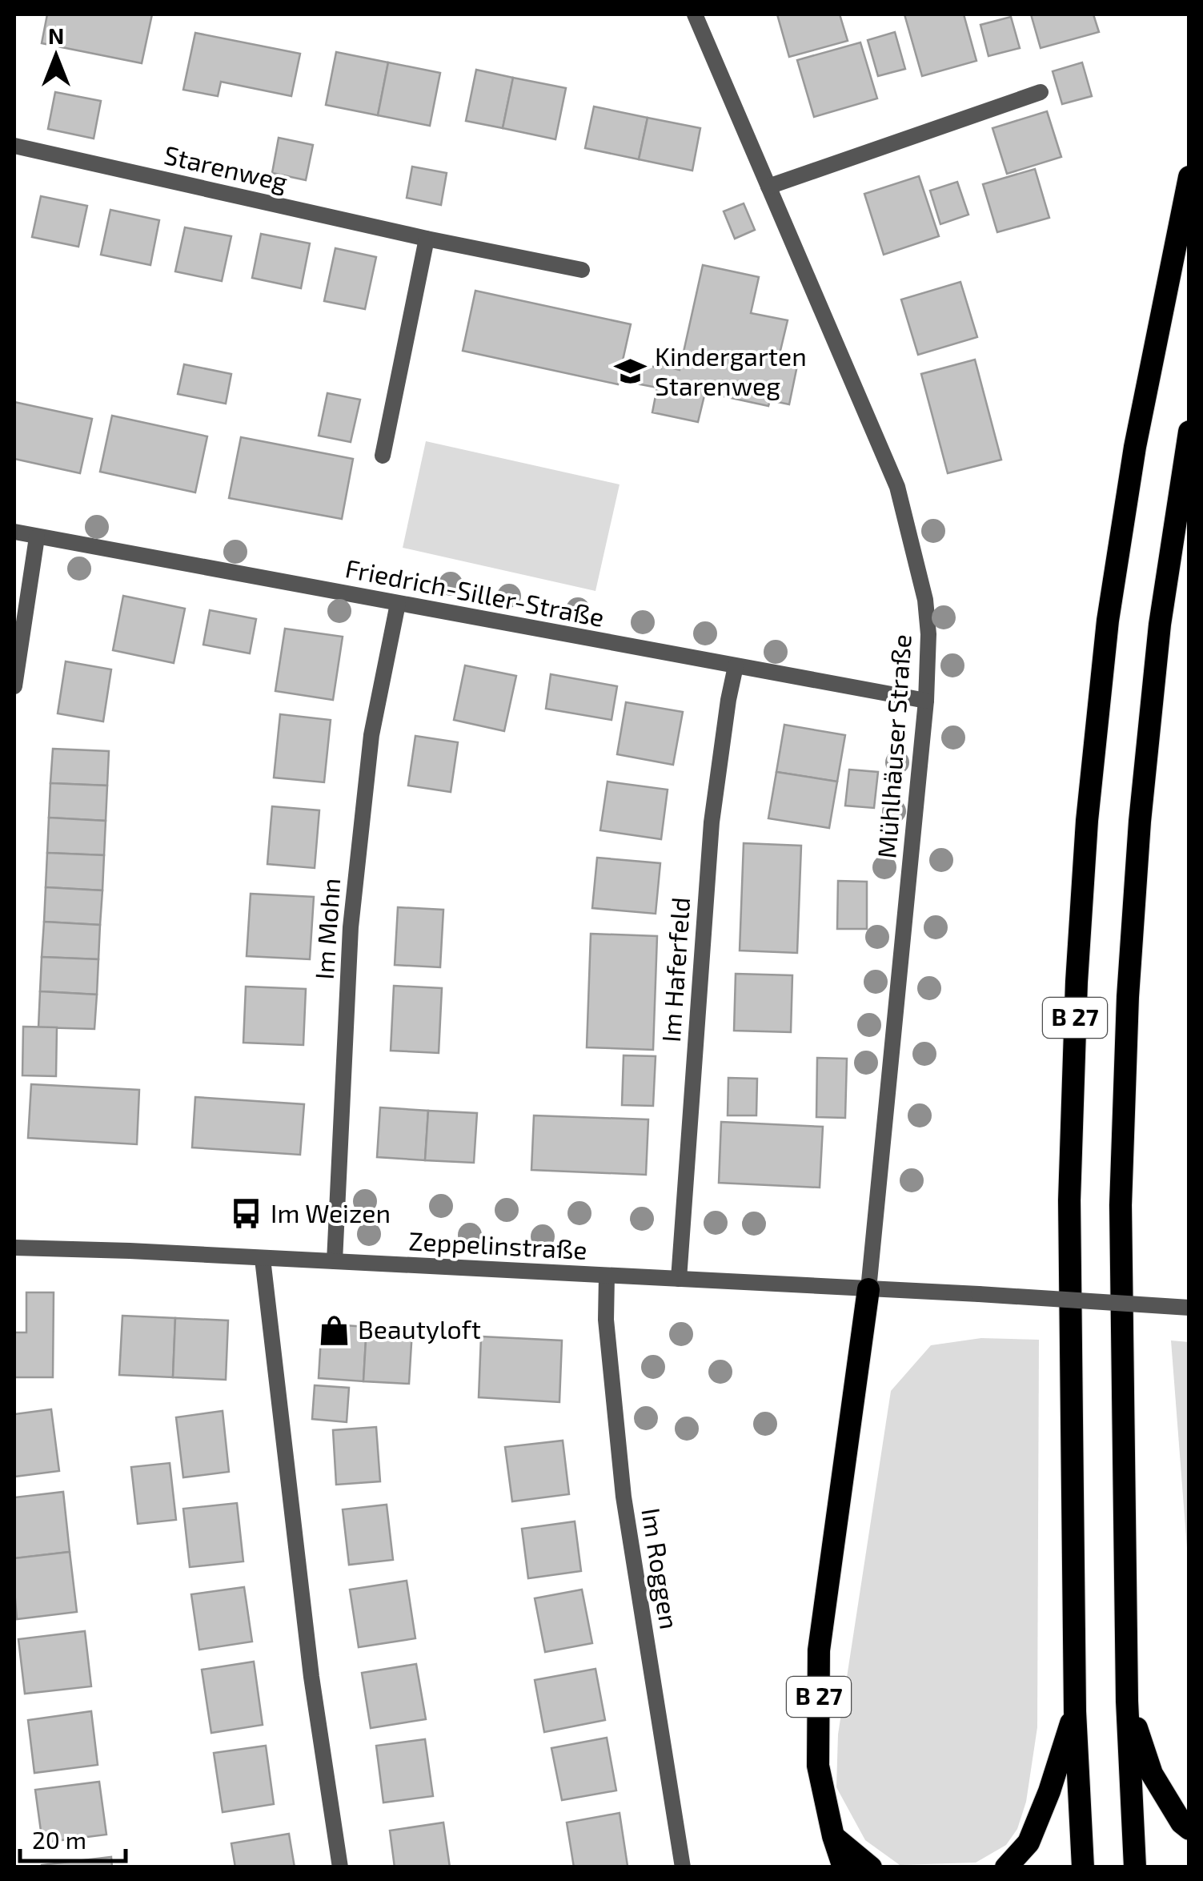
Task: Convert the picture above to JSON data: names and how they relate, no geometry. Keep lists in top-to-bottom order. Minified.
{"streets":{"highway":["B 27"],"street":["Starenweg","Friedrich-Siller-Straße","Mühlhäuser Straße","Im Mohn","Im Haferfeld","Zeppelinstraße","Im Roggen"]},"crossings":[["Friedrich-Siller-Straße","Mühlhäuser Straße"],["Friedrich-Siller-Straße","Im Mohn"],["Friedrich-Siller-Straße","Im Haferfeld"],["Mühlhäuser Straße","B 27"],["Mühlhäuser Straße","Zeppelinstraße"],["Im Mohn","Zeppelinstraße"],["Im Haferfeld","Zeppelinstraße"],["B 27","Zeppelinstraße"],["Zeppelinstraße","Im Roggen"]],"places":{"school or university":["Kindergarten Starenweg"],"bus stop":["Im Weizen"],"shop":["Beautyloft"]},"scale_bar":"20 m","north":"top"}
